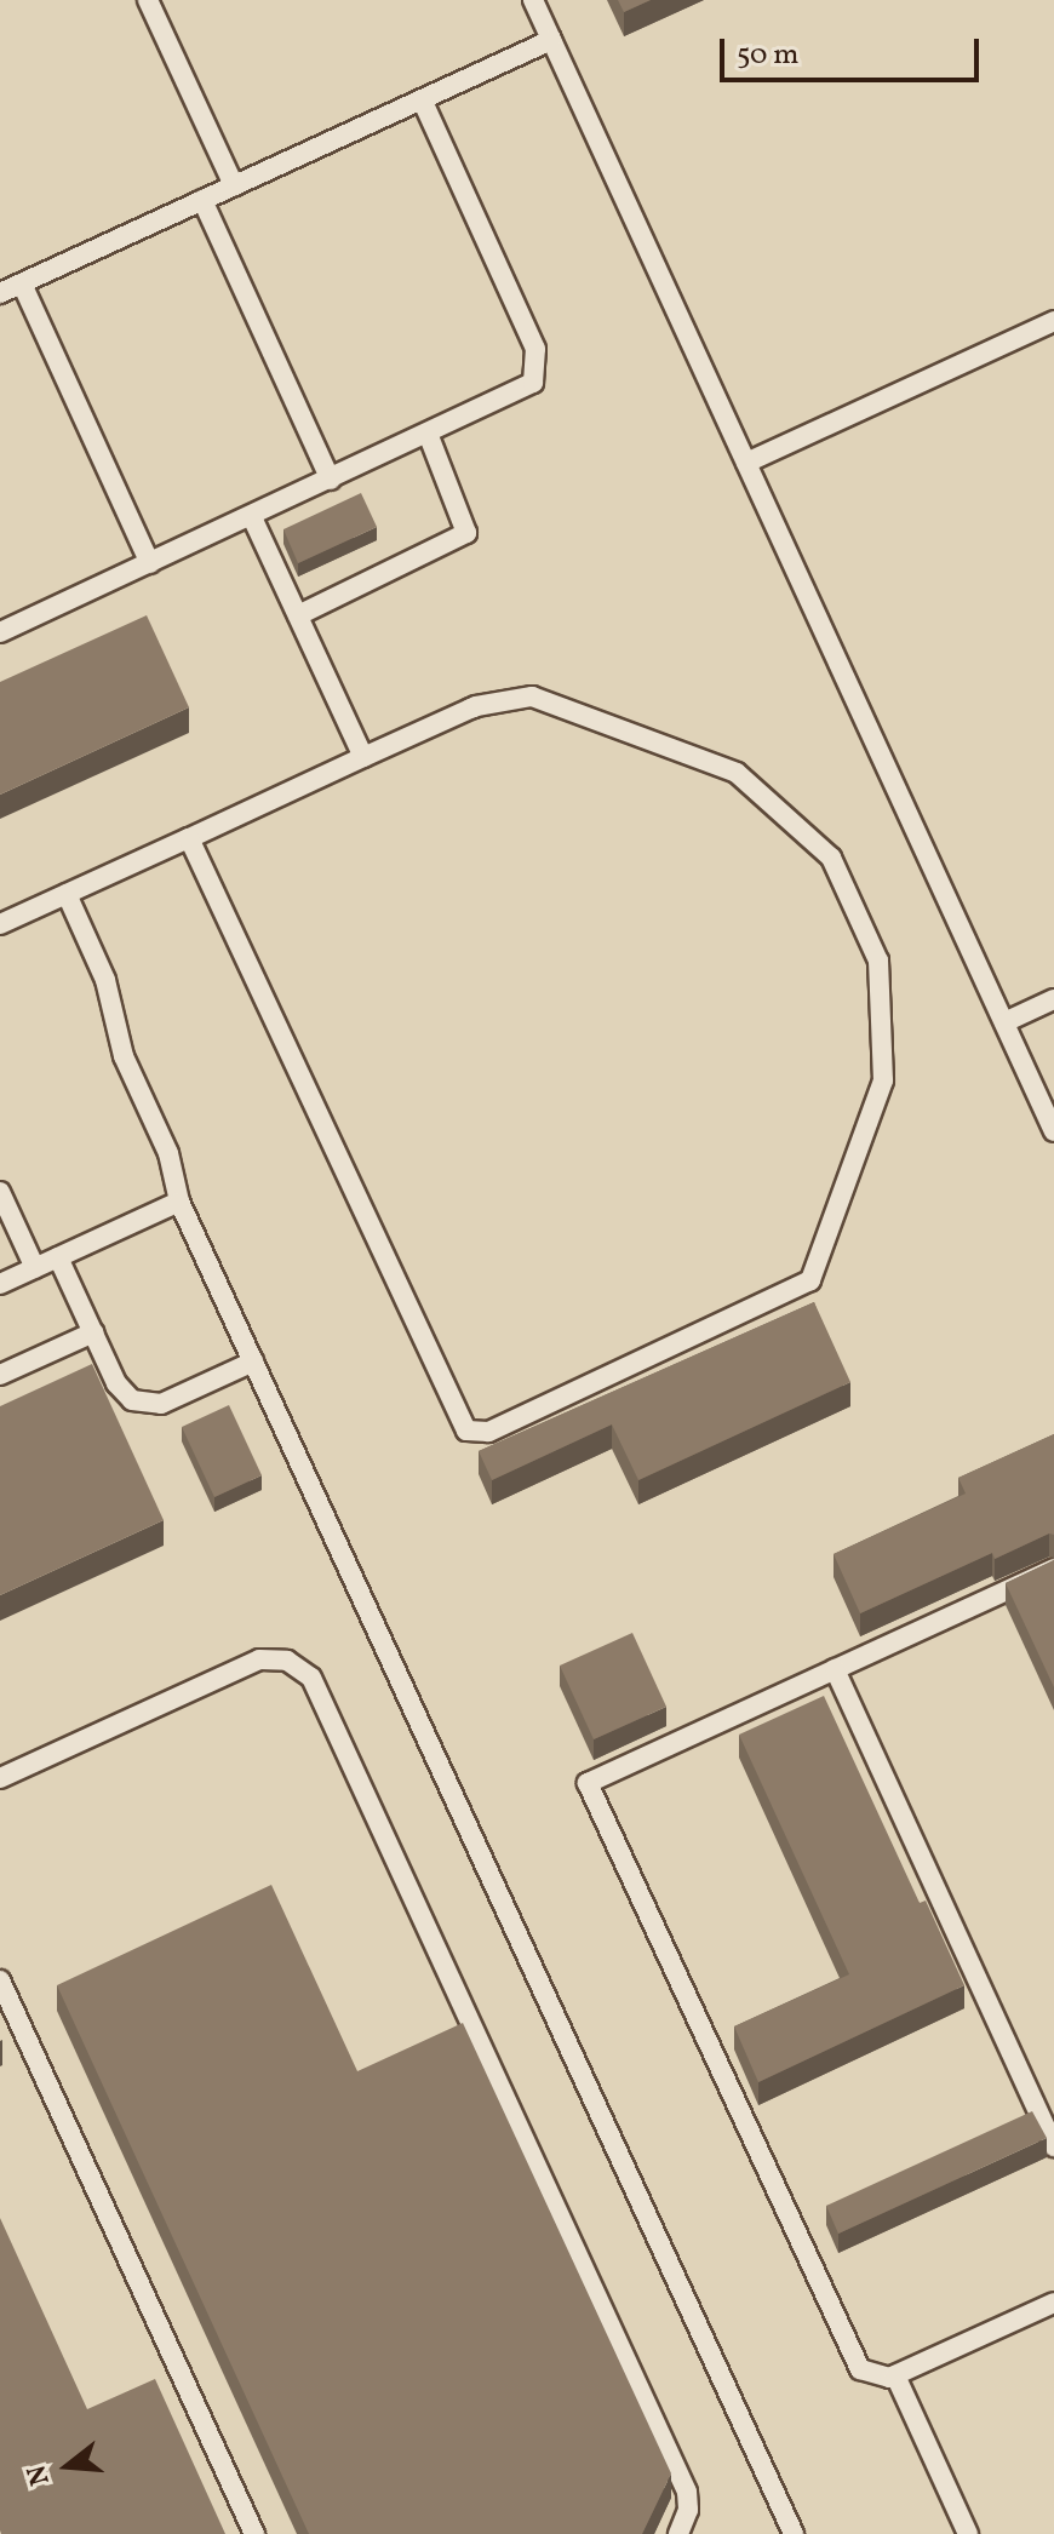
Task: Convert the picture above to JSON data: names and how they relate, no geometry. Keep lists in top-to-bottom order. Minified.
{"scale_bar":"50 m","north":"left"}
